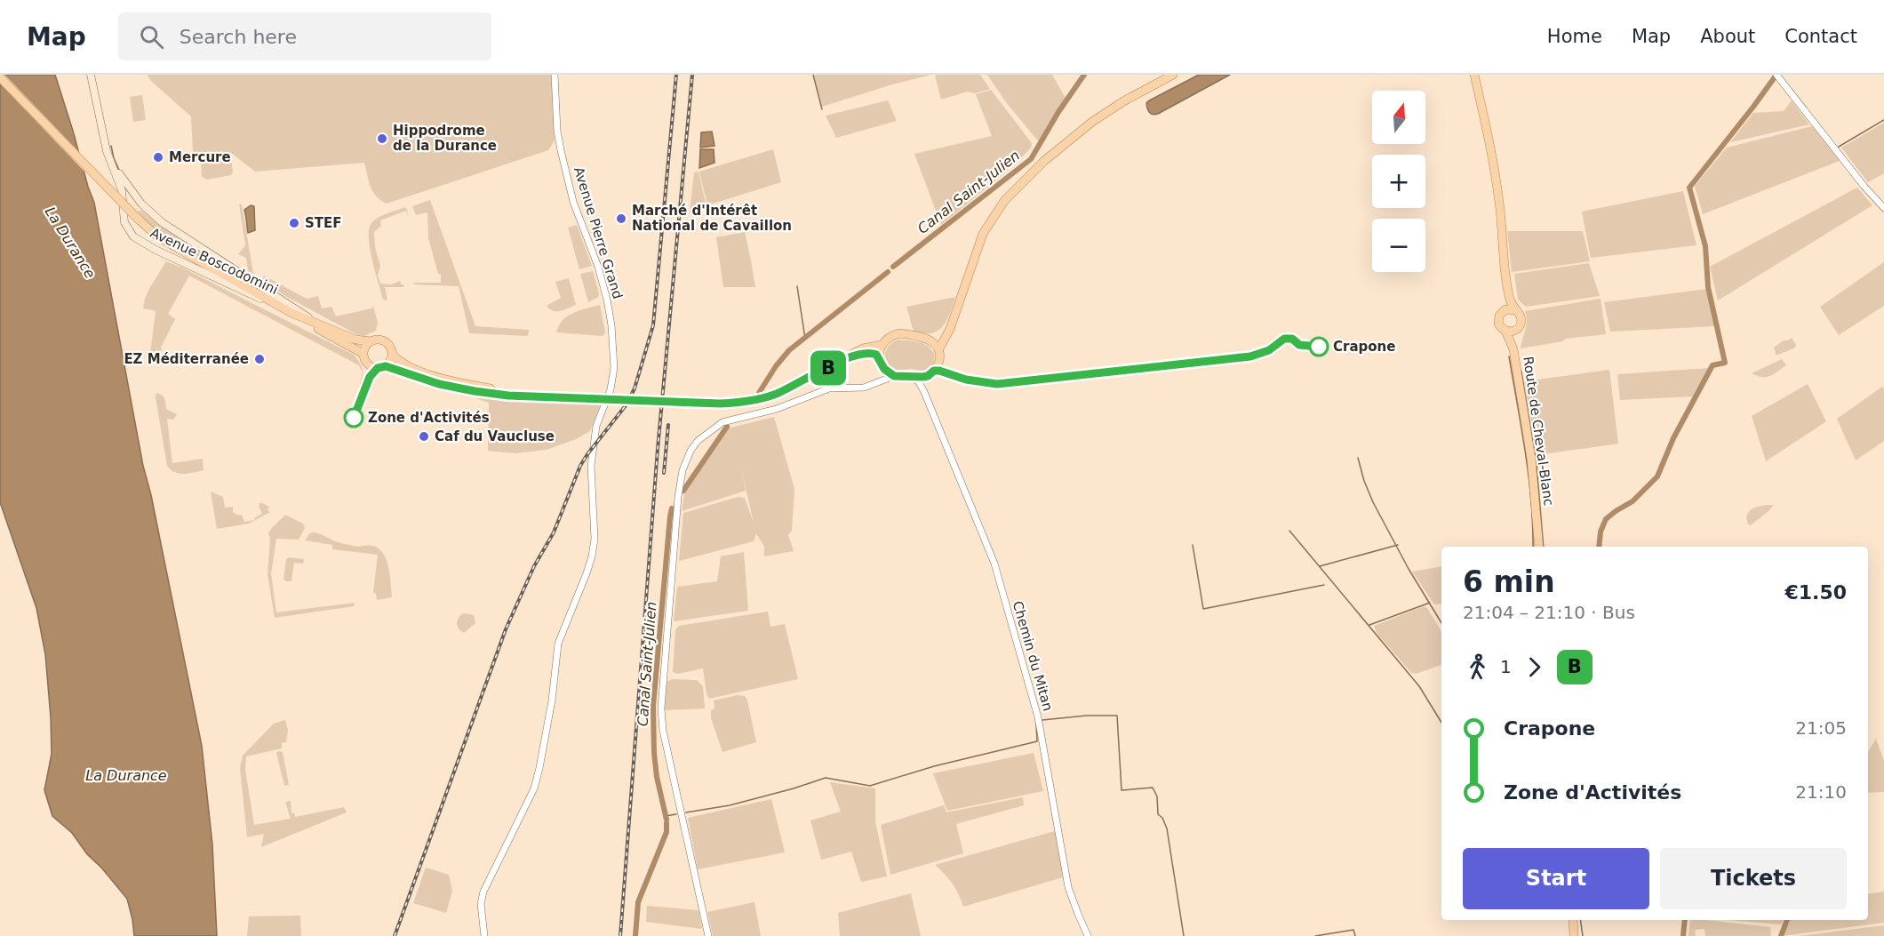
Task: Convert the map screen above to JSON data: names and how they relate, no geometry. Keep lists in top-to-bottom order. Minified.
{"streets":{"main road":["Avenue Boscodomini","Route de Cheval-Blanc"],"street":["Avenue Pierre Grand","Chemin du Mitan"]},"water":["Canal Saint-Julien","La Durance"],"places":["Hippodrome de la Durance","Mercure","Marché d'Intérêt National de Cavaillon","STEF","Crapone","EZ Méditerranée","Zone d'Activités","Caf du Vaucluse"],"lines":["bus line B"],"north":"top","page":{"header":"Map","search":"Search here","nav":["Home","Map","About","Contact"],"on_map":"B","map_buttons":["+","−"],"heading":["6 min","21:04 – 21:10 · Bus","€1.50"],"legs":["1","B"],"list":[{"name":"Crapone","value":"21:05"},{"name":"Zone d'Activités","value":"21:10"}],"buttons":["Start","Tickets"]}}
